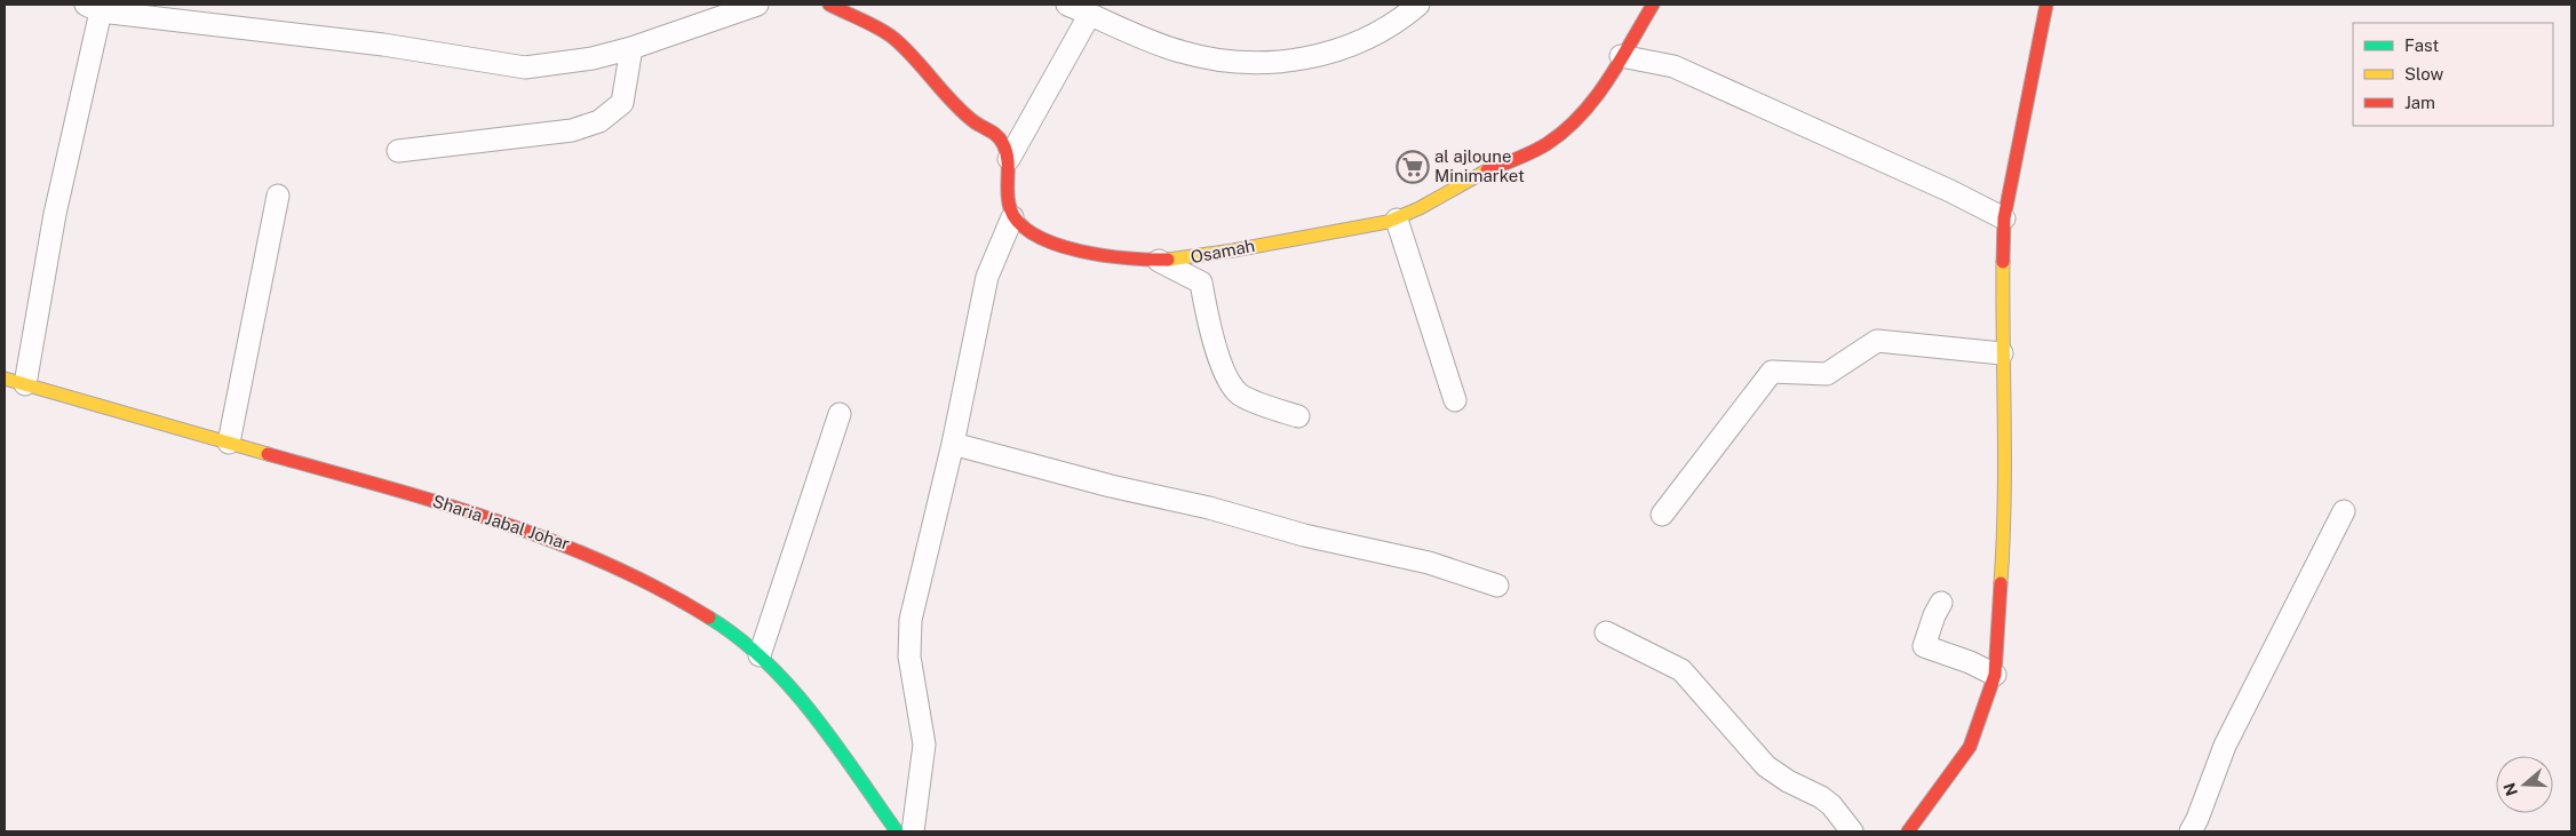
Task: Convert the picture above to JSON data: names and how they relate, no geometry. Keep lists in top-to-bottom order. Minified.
{"streets":{"street":["Osamah","Sharia Jabal Johar"]},"places":{"supermarket":["al ajloune Minimarket"]},"legend":["Fast","Slow","Jam"],"north":"left"}
